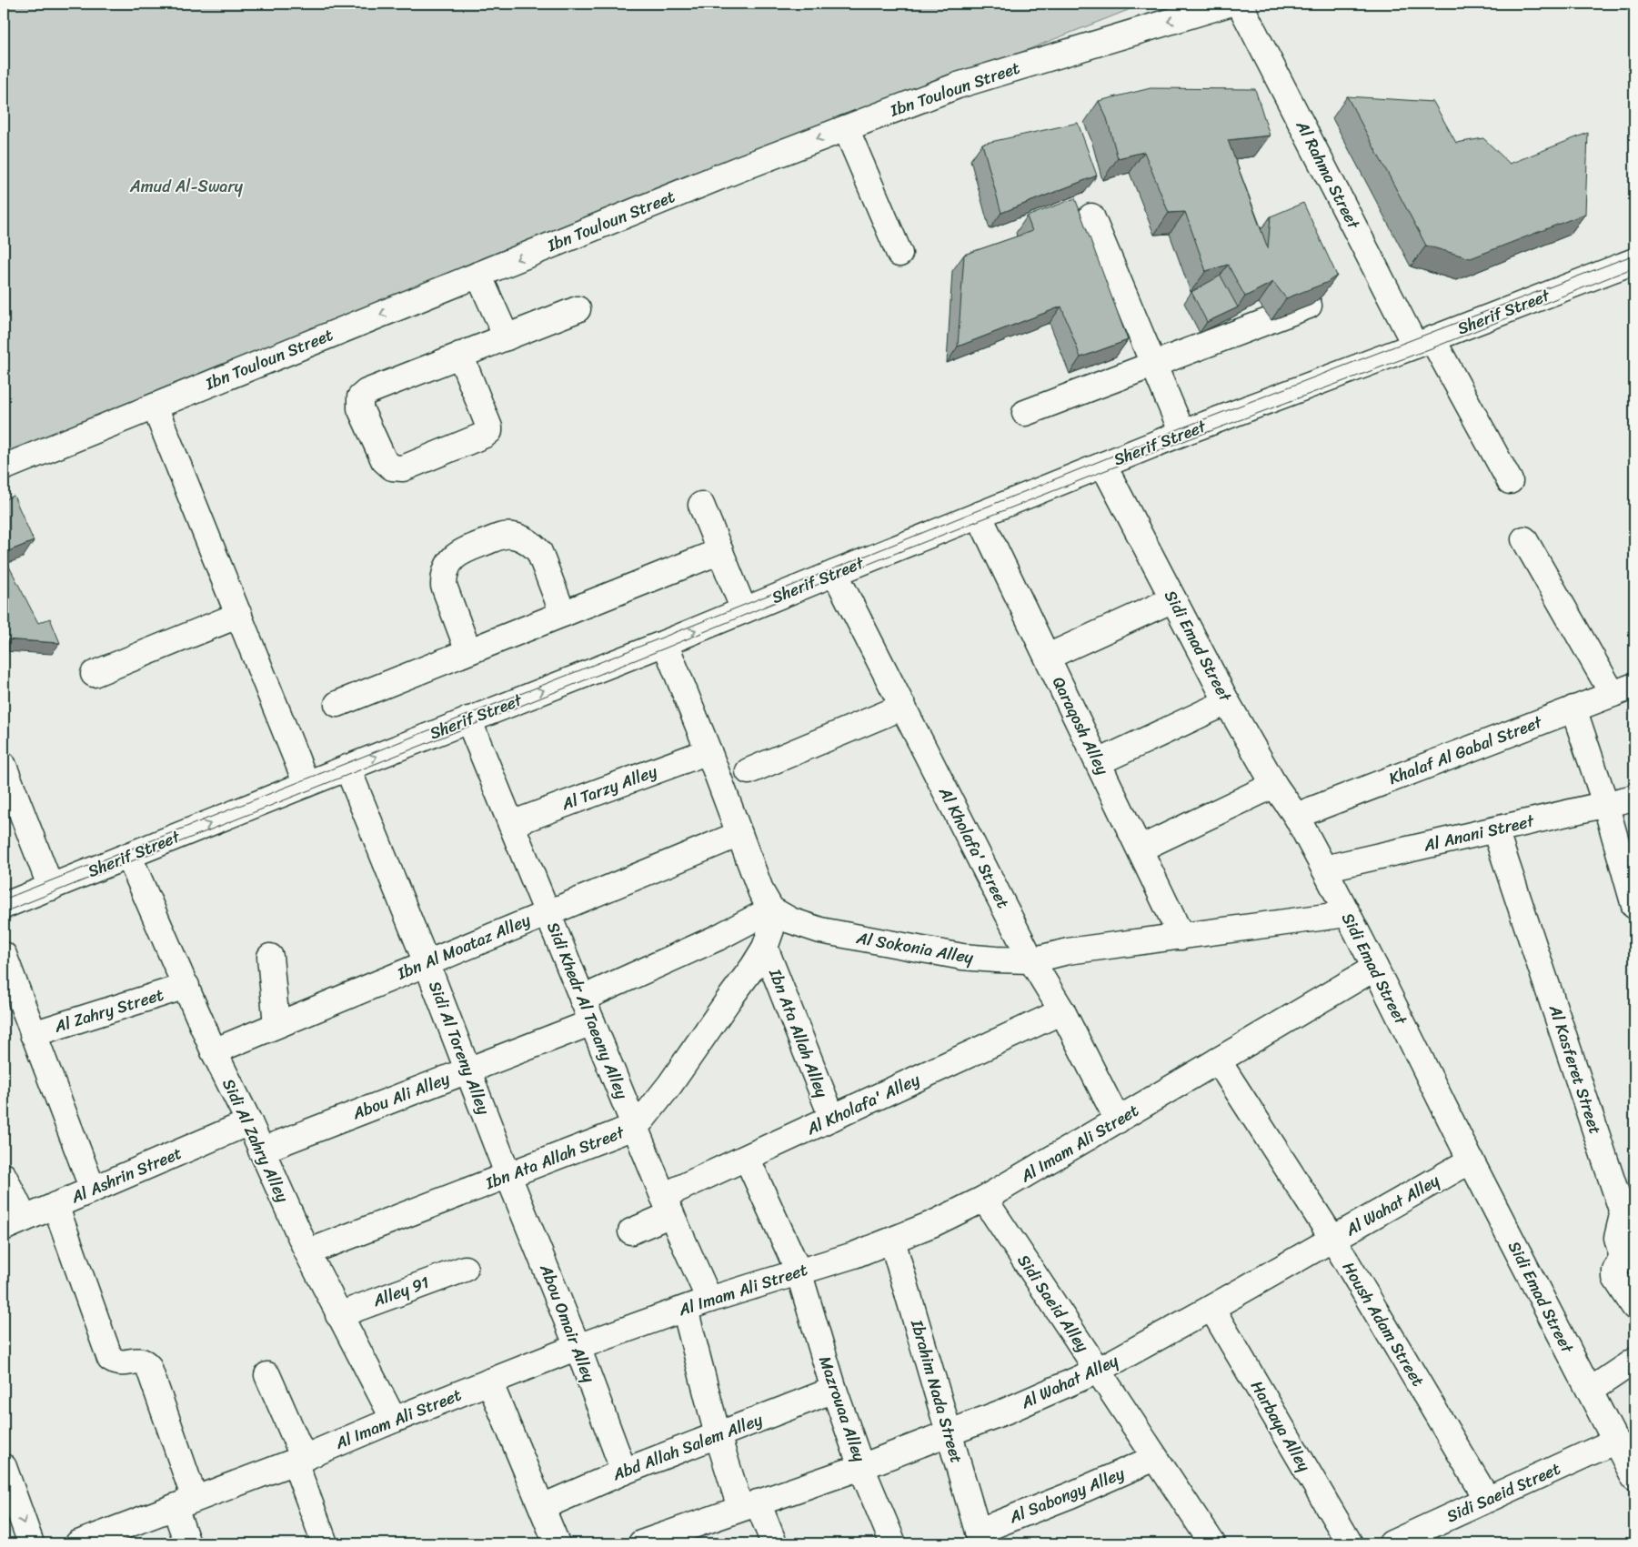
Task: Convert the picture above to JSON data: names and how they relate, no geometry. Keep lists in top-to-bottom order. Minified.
{"streets":{"street":["Ibn Touloun Street","Al Rahma Street","Sherif Street","Sidi Emad Street","Qaraqosh Alley","Khalaf Al Gabal Street","Al Tarzy Alley","Al Anani Street","Al Kholafa' Street","Ibn Al Moataz Alley","Al Sokonia Alley","Al Zahry Street","Sidi Khedr Al Taeany Alley","Ibn Ata Allah Alley","Sidi Al Toreny Alley","Al Kasferet Street","Abou Ali Alley","Al Kholafa' Alley","Sidi Al Zahry Alley","Al Imam Ali Street","Ibn Ata Allah Street","Al Ashrin Street","Al Wahat Alley","Alley 91","Sidi Saeid Alley","Abou Omair Alley","Housh Adam Street","Ibrahim Nada Street","Mazrouaa Alley","Harbaya Alley","Abd Allah Salem Alley","Sidi Saeid Street","Al Sabongy Alley"]},"crossings":[["Al Rahma Street","Sherif Street"],["Sherif Street","Sidi Emad Street"],["Sherif Street","Qaraqosh Alley"],["Sherif Street","Al Kholafa' Street"],["Sherif Street","Sidi Khedr Al Taeany Alley"],["Sherif Street","Sidi Al Toreny Alley"],["Sherif Street","Sidi Al Zahry Alley"],["Sidi Emad Street","Khalaf Al Gabal Street"],["Sidi Emad Street","Al Anani Street"],["Sidi Emad Street","Al Sokonia Alley"],["Sidi Emad Street","Al Imam Ali Street"],["Sidi Emad Street","Al Wahat Alley"],["Sidi Emad Street","Sidi Saeid Street"],["Qaraqosh Alley","Al Sokonia Alley"],["Al Tarzy Alley","Sidi Khedr Al Taeany Alley"],["Al Anani Street","Al Kasferet Street"],["Al Kholafa' Street","Al Sokonia Alley"],["Al Kholafa' Street","Al Kholafa' Alley"],["Al Kholafa' Street","Al Imam Ali Street"],["Ibn Al Moataz Alley","Sidi Khedr Al Taeany Alley"],["Ibn Al Moataz Alley","Sidi Al Toreny Alley"],["Ibn Al Moataz Alley","Sidi Al Zahry Alley"],["Al Sokonia Alley","Ibn Ata Allah Street"],["Al Zahry Street","Sidi Al Zahry Alley"],["Sidi Khedr Al Taeany Alley","Abou Ali Alley"],["Sidi Khedr Al Taeany Alley","Al Kholafa' Alley"],["Sidi Khedr Al Taeany Alley","Al Imam Ali Street"],["Sidi Khedr Al Taeany Alley","Ibn Ata Allah Street"],["Ibn Ata Allah Alley","Al Kholafa' Alley"],["Ibn Ata Allah Alley","Ibn Ata Allah Street"],["Sidi Al Toreny Alley","Abou Ali Alley"],["Sidi Al Toreny Alley","Ibn Ata Allah Street"],["Sidi Al Toreny Alley","Abou Omair Alley"],["Abou Ali Alley","Sidi Al Zahry Alley"],["Al Kholafa' Alley","Mazrouaa Alley"],["Sidi Al Zahry Alley","Al Imam Ali Street"],["Sidi Al Zahry Alley","Ibn Ata Allah Street"],["Sidi Al Zahry Alley","Al Ashrin Street"],["Sidi Al Zahry Alley","Alley 91"],["Al Imam Ali Street","Sidi Saeid Alley"],["Al Imam Ali Street","Abou Omair Alley"],["Al Imam Ali Street","Housh Adam Street"],["Al Imam Ali Street","Ibrahim Nada Street"],["Al Imam Ali Street","Mazrouaa Alley"],["Ibn Ata Allah Street","Abou Omair Alley"],["Al Wahat Alley","Sidi Saeid Alley"],["Al Wahat Alley","Housh Adam Street"],["Al Wahat Alley","Ibrahim Nada Street"],["Al Wahat Alley","Mazrouaa Alley"],["Al Wahat Alley","Harbaya Alley"],["Sidi Saeid Alley","Al Sabongy Alley"],["Abou Omair Alley","Abd Allah Salem Alley"],["Housh Adam Street","Sidi Saeid Street"],["Ibrahim Nada Street","Al Sabongy Alley"],["Mazrouaa Alley","Abd Allah Salem Alley"]],"one_way":["Ibn Touloun Street"],"parks":["Amud Al-Swary"]}
